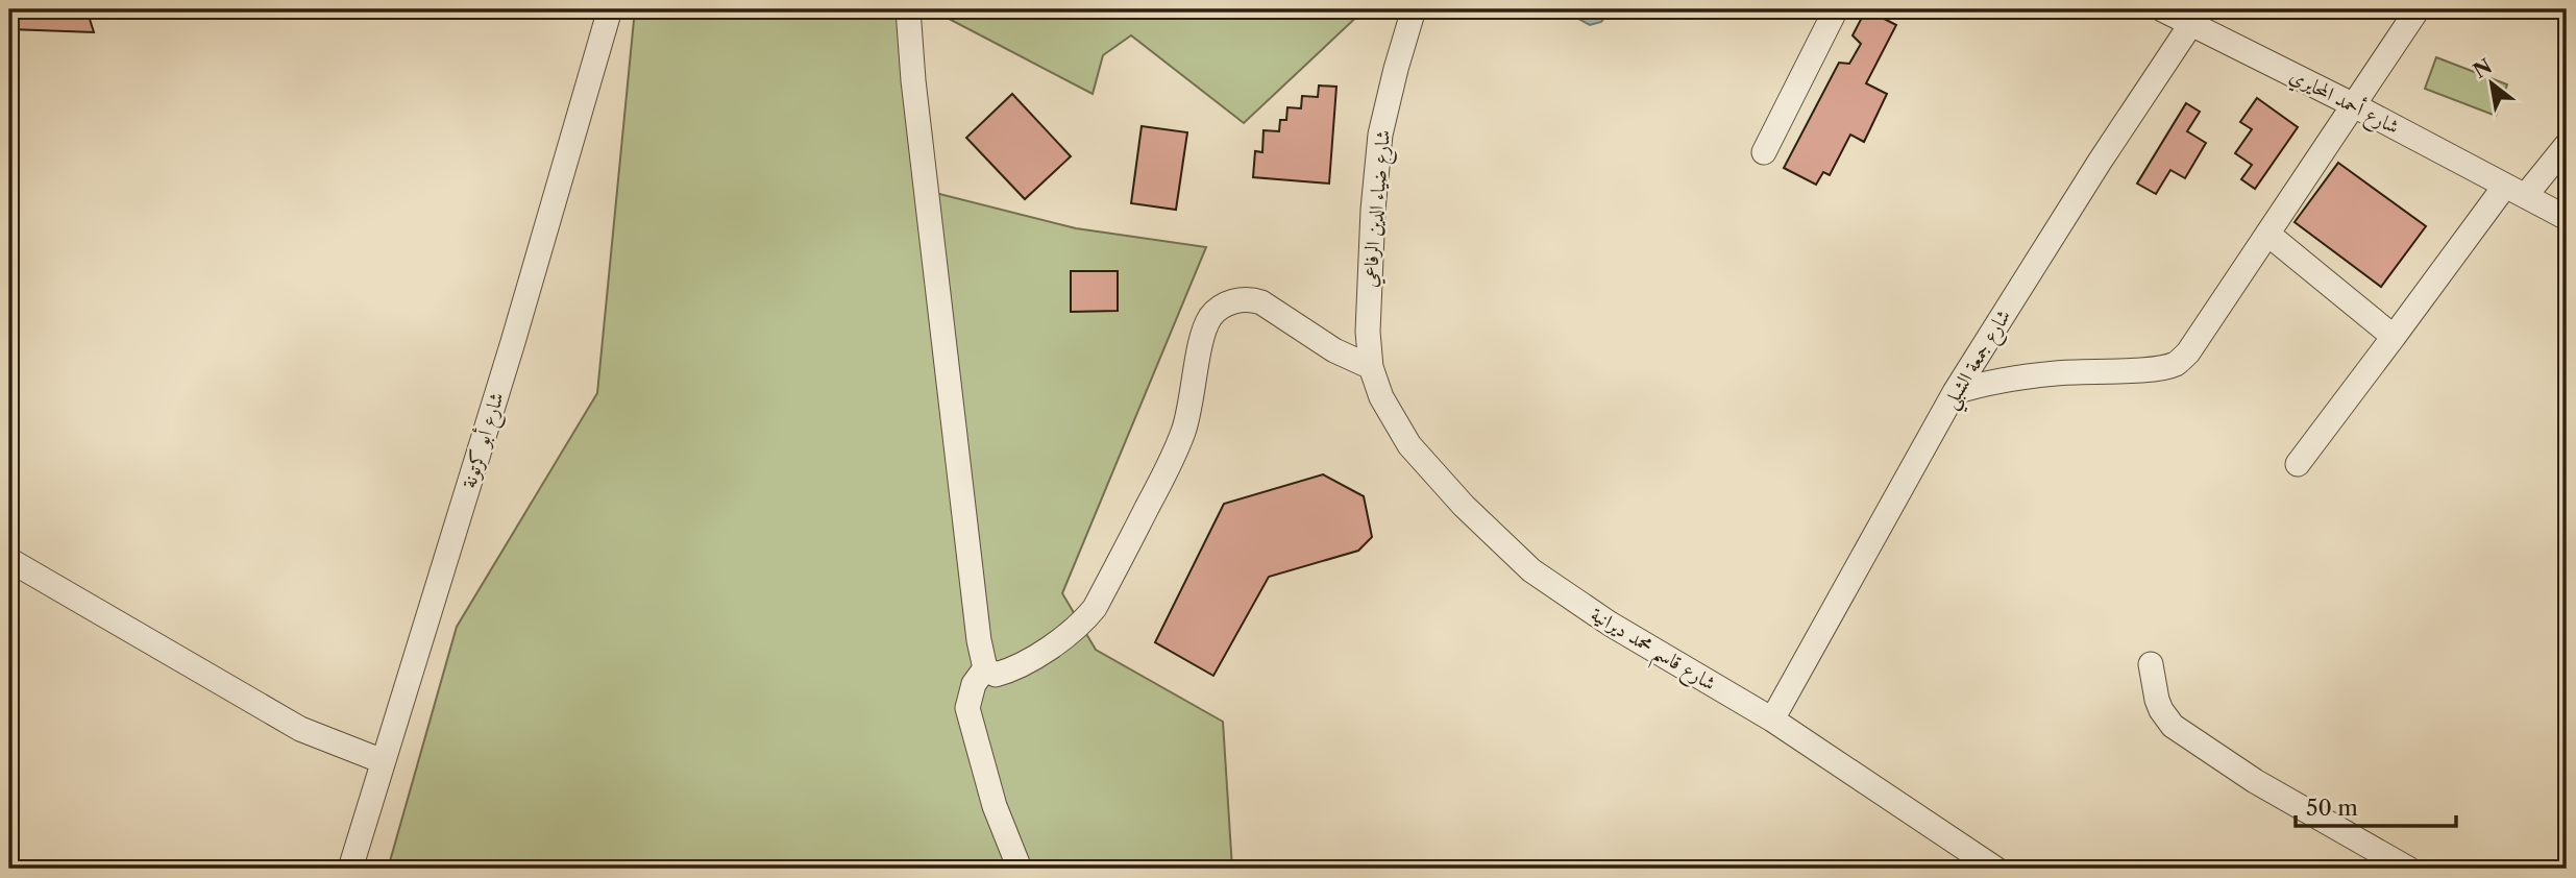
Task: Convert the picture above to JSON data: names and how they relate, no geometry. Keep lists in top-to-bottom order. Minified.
{"streets":{"street":["شارع أحمد المحايري","شارع ضياء الدين الرفاعي","شارع جمعة الشبلي","شارع أبو كرتونة","شارع قاسم محمد ديرانية"]},"crossings":[["شارع أحمد المحايري","شارع جمعة الشبلي"],["شارع ضياء الدين الرفاعي","شارع قاسم محمد ديرانية"],["شارع جمعة الشبلي","شارع قاسم محمد ديرانية"]],"scale_bar":"50 m","north":"top left"}
